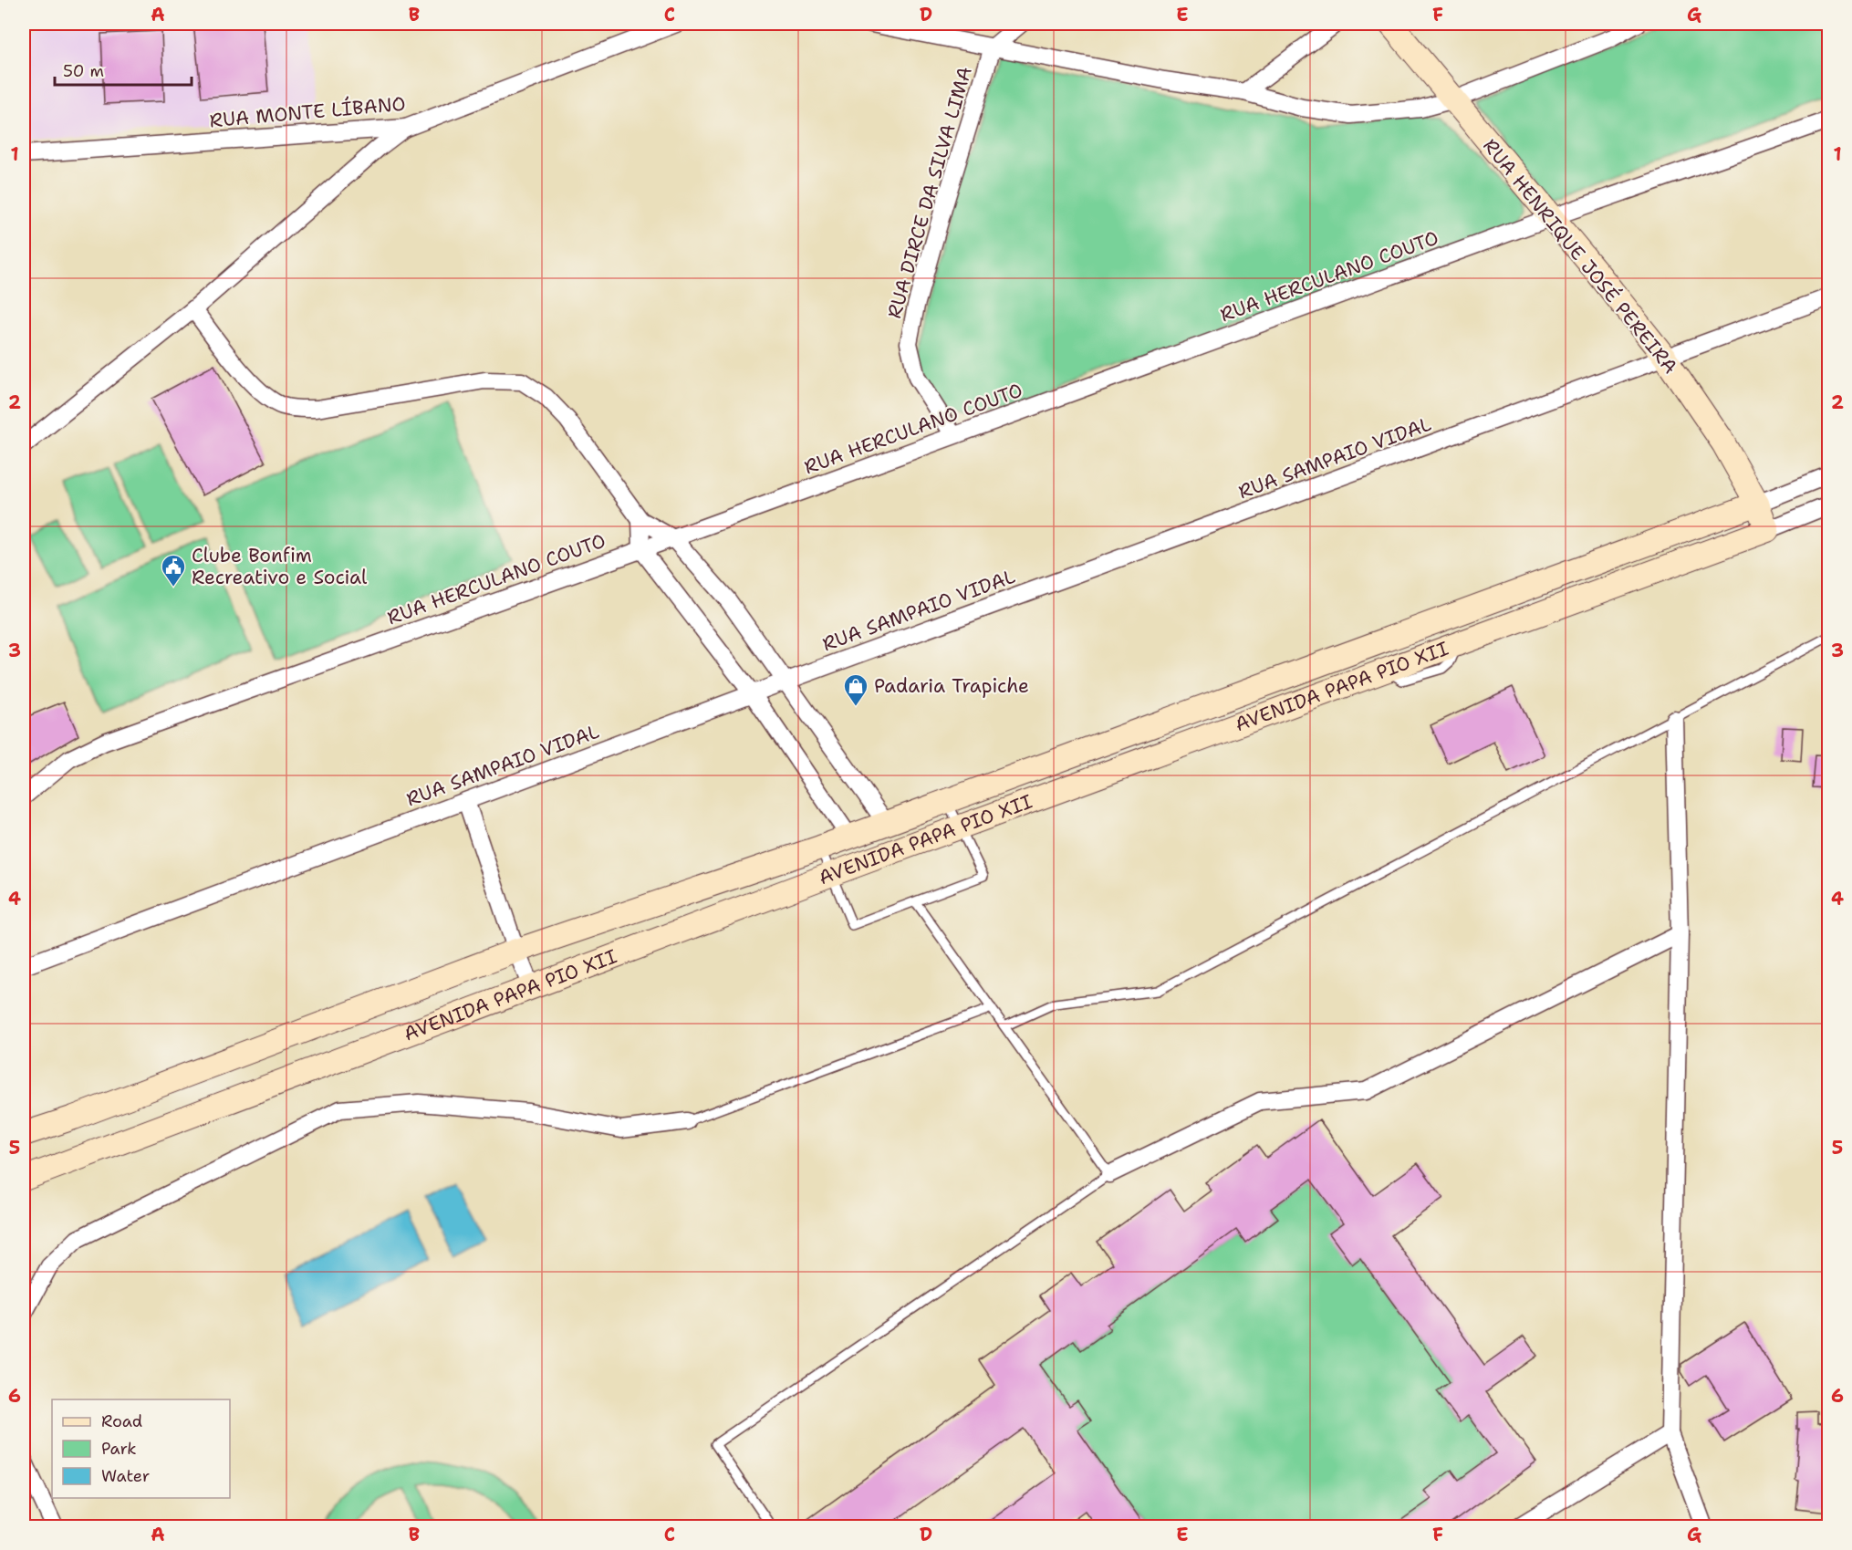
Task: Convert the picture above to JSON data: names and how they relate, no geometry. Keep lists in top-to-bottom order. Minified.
{"streets":{"street":["RUA MONTE LÍBANO","RUA DIRCE DA SILVA LIMA","RUA HENRIQUE JOSÉ PEREIRA","RUA HERCULANO COUTO","RUA SAMPAIO VIDAL","AVENIDA PAPA PIO XII"]},"crossings":[["RUA DIRCE DA SILVA LIMA","RUA HERCULANO COUTO"],["RUA HENRIQUE JOSÉ PEREIRA","RUA HERCULANO COUTO"],["RUA HENRIQUE JOSÉ PEREIRA","RUA SAMPAIO VIDAL"],["RUA HENRIQUE JOSÉ PEREIRA","AVENIDA PAPA PIO XII"]],"places":{"public building":["Clube Bonfim Recreativo e Social"],"shop":["Padaria Trapiche"]},"legend":["Road","Park","Water"],"scale_bar":"50 m","grid":{"columns":["A","B","C","D","E","F","G"],"rows":["1","2","3","4","5","6"]}}
